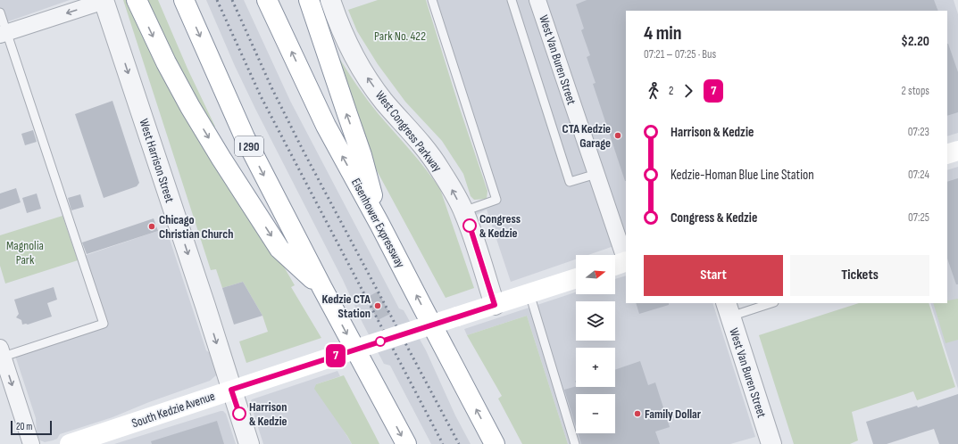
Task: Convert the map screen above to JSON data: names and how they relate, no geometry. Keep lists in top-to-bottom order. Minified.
{"streets":{"main road":["I 290","Eisenhower Expressway","South Kedzie Avenue"],"street":["West Van Buren Street","West Congress Parkway","West Harrison Street"]},"crossings":[["West Congress Parkway","South Kedzie Avenue"],["West Harrison Street","South Kedzie Avenue"]],"one_way":["West Congress Parkway","West Harrison Street"],"parks":["Park No. 422","Magnolia Park"],"places":["CTA Kedzie Garage","Congress & Kedzie","Chicago Christian Church","Kedzie CTA Station","Harrison & Kedzie","Family Dollar"],"lines":["bus line 7"],"scale_bar":"20 m","north":"right","page":{"on_map":"7","heading":["4 min","07:21 – 07:25 · Bus","$2.20"],"legs":["2","7","2 stops"],"list":[{"name":"Harrison & Kedzie","value":"07:23"},{"name":"Kedzie-Homan Blue Line Station","value":"07:24"},{"name":"Congress & Kedzie","value":"07:25"}],"buttons":["Start","Tickets"],"map_buttons":["+","−"],"scale":"20 m"}}
